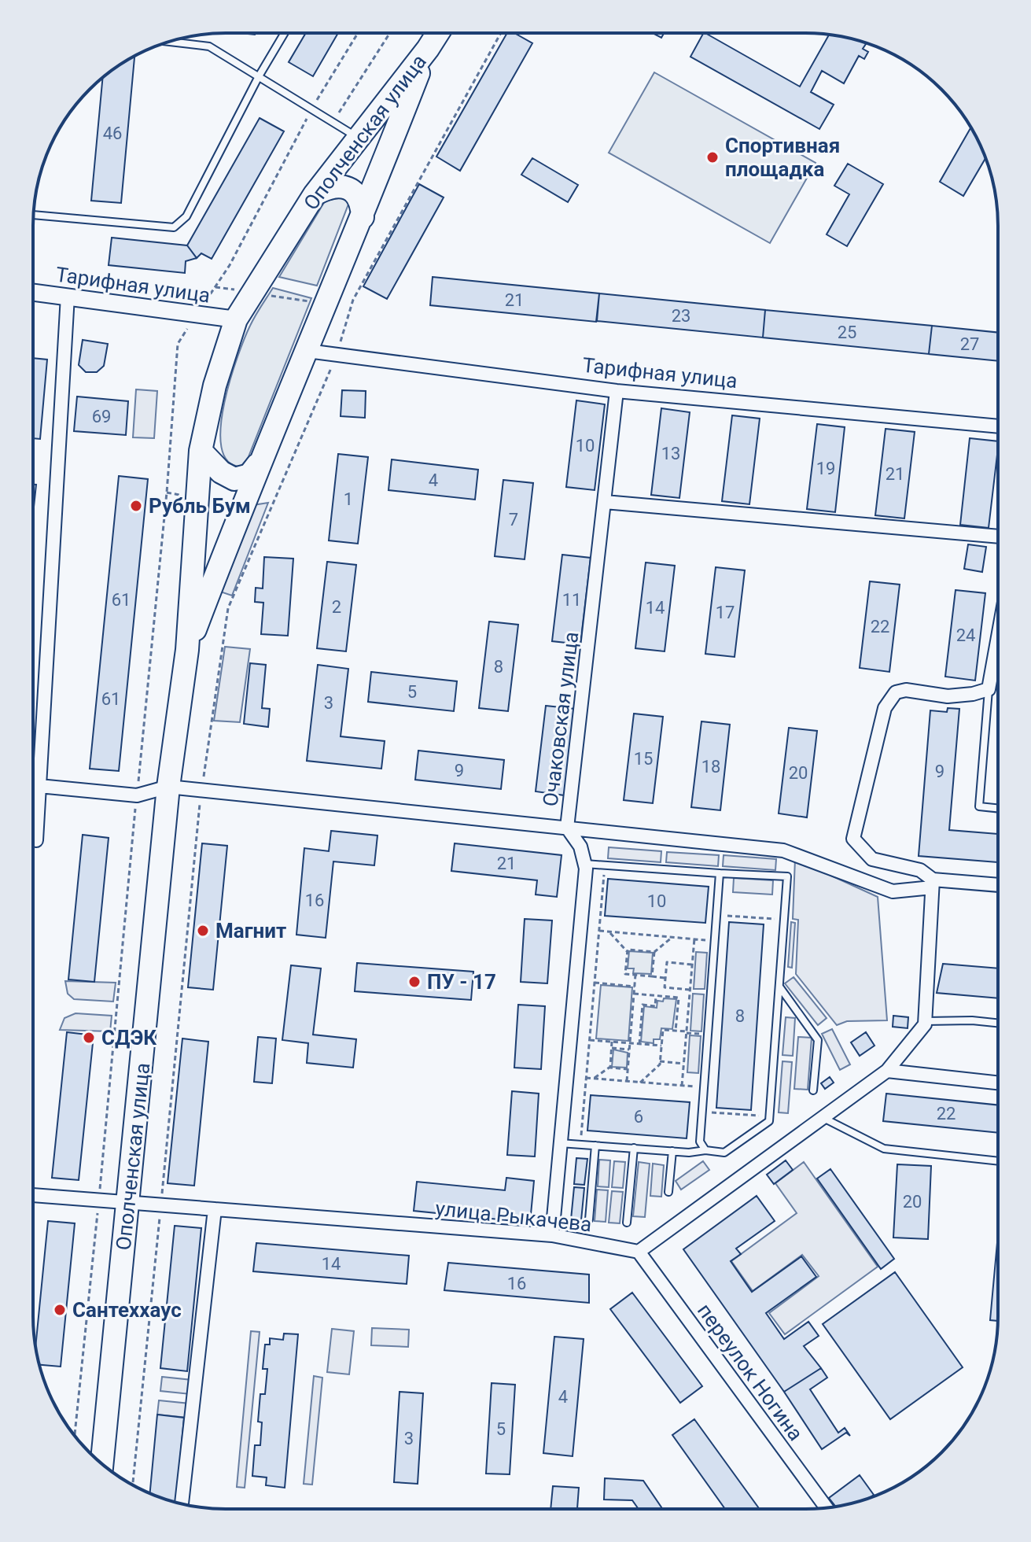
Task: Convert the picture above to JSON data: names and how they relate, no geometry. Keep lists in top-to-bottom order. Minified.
{"streets":{"highway":["Ополченская улица"],"street":["Тарифная улица","Очаковская улица","улица Рыкачева","переулок Ногина"]},"crossings":[["Ополченская улица","Тарифная улица"],["Ополченская улица","улица Рыкачева"],["Тарифная улица","Очаковская улица"],["Очаковская улица","улица Рыкачева"],["улица Рыкачева","переулок Ногина"]],"places":["Спортивная площадка","Рубль Бум","Магнит","ПУ - 17","СДЭК","Сантеххаус"],"house_numbers":["46","21","23","25","27","69","10","13","19","21","4","1","7","61","11","2","14","17","22","24","8","5","61","3","15","18","9","9","20","21","16","10","8","22","6","20","14","16","4","5","3"]}
